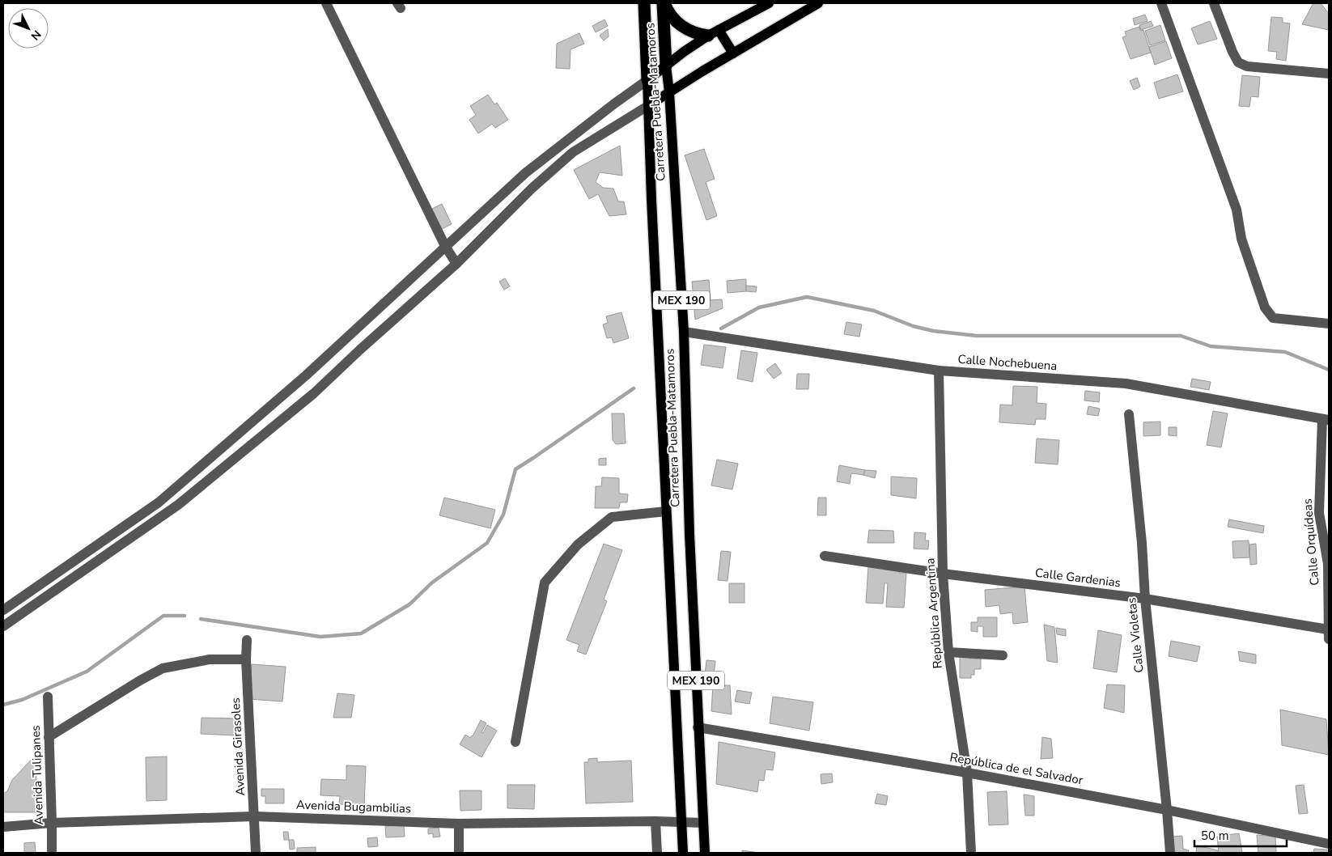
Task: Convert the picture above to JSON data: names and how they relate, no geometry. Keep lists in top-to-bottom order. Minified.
{"streets":{"highway":["Carretera Puebla-Matamoros","MEX 190"],"street":["Calle Nochebuena","Calle Orquídeas","Calle Gardenias","República Argentina","Calle Violetas","Avenida Girasoles","República de el Salvador","Avenida Tulipanes","Avenida Bugambilias"]},"crossings":[["Carretera Puebla-Matamoros","Calle Nochebuena"],["Carretera Puebla-Matamoros","República de el Salvador"],["Carretera Puebla-Matamoros","Avenida Bugambilias"],["Calle Nochebuena","Calle Orquídeas"],["Calle Nochebuena","República Argentina"],["Calle Orquídeas","Calle Gardenias"],["Calle Gardenias","República Argentina"],["Calle Gardenias","Calle Violetas"],["República Argentina","República de el Salvador"],["Calle Violetas","República de el Salvador"],["Avenida Girasoles","Avenida Bugambilias"],["Avenida Tulipanes","Avenida Bugambilias"]],"scale_bar":"50 m","north":"bottom right"}
